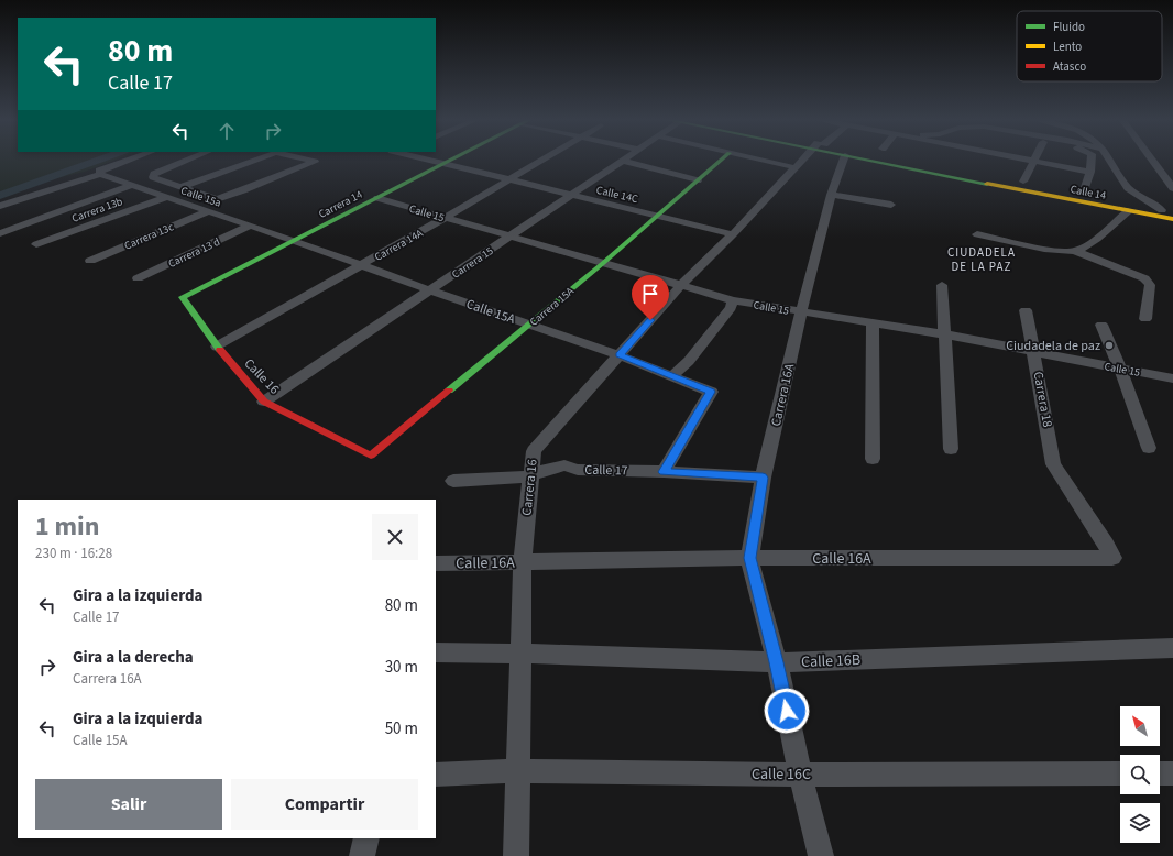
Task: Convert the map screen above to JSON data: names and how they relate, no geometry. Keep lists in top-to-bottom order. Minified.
{"streets":{"street":["Calle 14","Calle 14C","Calle 15a","Carrera 14","Carrera 13b","Calle 15","Carrera 13c","Carrera 14A","Carrera 13 d","Carrera 15","Carrera 15A","Calle 15A","Calle 16","Carrera 16A","Carrera 18","Calle 17","Carrera 16","Calle 16A","Calle 16B","Calle 16C"]},"crossings":[["Calle 14C","Carrera 14"],["Calle 14C","Carrera 14A"],["Calle 14C","Carrera 15"],["Calle 14C","Carrera 15A"],["Calle 14C","Carrera 16"],["Calle 15a","Carrera 14"],["Calle 15a","Carrera 13b"],["Calle 15a","Carrera 13c"],["Calle 15a","Carrera 13 d"],["Calle 15a","Calle 15A"],["Carrera 14","Calle 15"],["Carrera 14","Calle 15A"],["Carrera 14","Calle 16"],["Calle 15","Carrera 14A"],["Calle 15","Carrera 15"],["Calle 15","Carrera 15A"],["Calle 15","Carrera 16A"],["Calle 15","Carrera 18"],["Calle 15","Carrera 16"],["Carrera 14A","Calle 15A"],["Carrera 14A","Calle 16"],["Carrera 15","Calle 15A"],["Carrera 15","Calle 16"],["Carrera 15A","Calle 15A"],["Carrera 15A","Calle 16"],["Calle 15A","Calle 17"],["Calle 15A","Carrera 16"],["Carrera 16A","Calle 17"],["Carrera 16A","Calle 16A"],["Carrera 18","Calle 16A"],["Calle 17","Carrera 16"],["Carrera 16","Calle 16A"],["Carrera 16","Calle 16B"],["Carrera 16","Calle 16C"]],"districts":["CIUDADELA DE LA PAZ"],"places":["Ciudadela de paz"],"legend":["Fluido","Lento","Atasco"],"north":"top left","page":{"turn":["80 m","Calle 17"],"heading":["1 min","230 m · 16:28"],"list":[{"name":"Gira a la izquierda","note":"Calle 17","value":"80 m"},{"name":"Gira a la derecha","note":"Carrera 16A","value":"30 m"},{"name":"Gira a la izquierda","note":"Calle 15A","value":"50 m"}],"buttons":["Salir","Compartir"]}}
